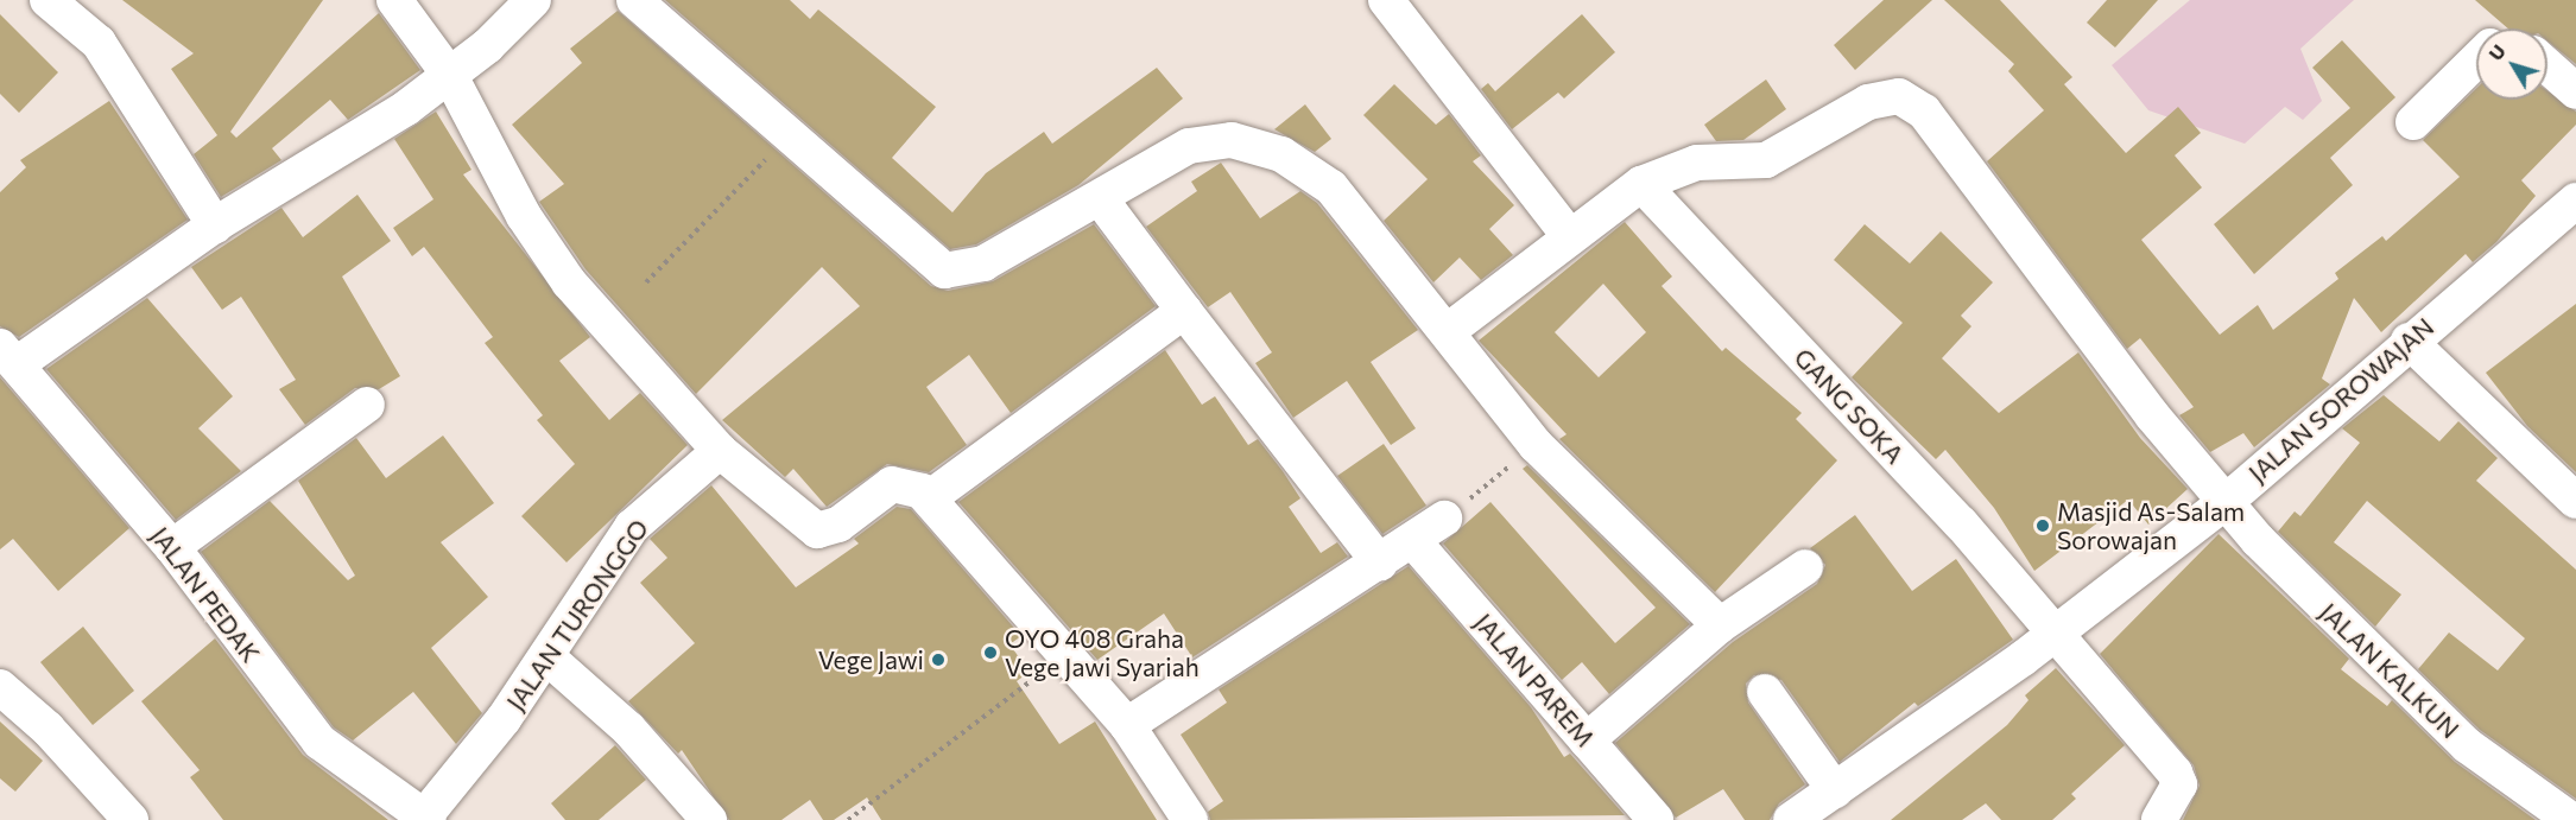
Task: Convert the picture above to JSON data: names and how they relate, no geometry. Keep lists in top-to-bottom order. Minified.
{"streets":{"street":["JALAN SOROWAJAN","GANG SOKA","JALAN PEDAK","JALAN TURONGGO","JALAN KALKUN","JALAN PAREM"]},"crossings":[["JALAN SOROWAJAN","GANG SOKA"],["JALAN SOROWAJAN","JALAN KALKUN"],["GANG SOKA","JALAN KALKUN"],["JALAN PEDAK","JALAN TURONGGO"]],"places":["Masjid As-Salam Sorowajan","OYO 408 Graha Vege Jawi Syariah","Vege Jawi"],"north":"top left"}
